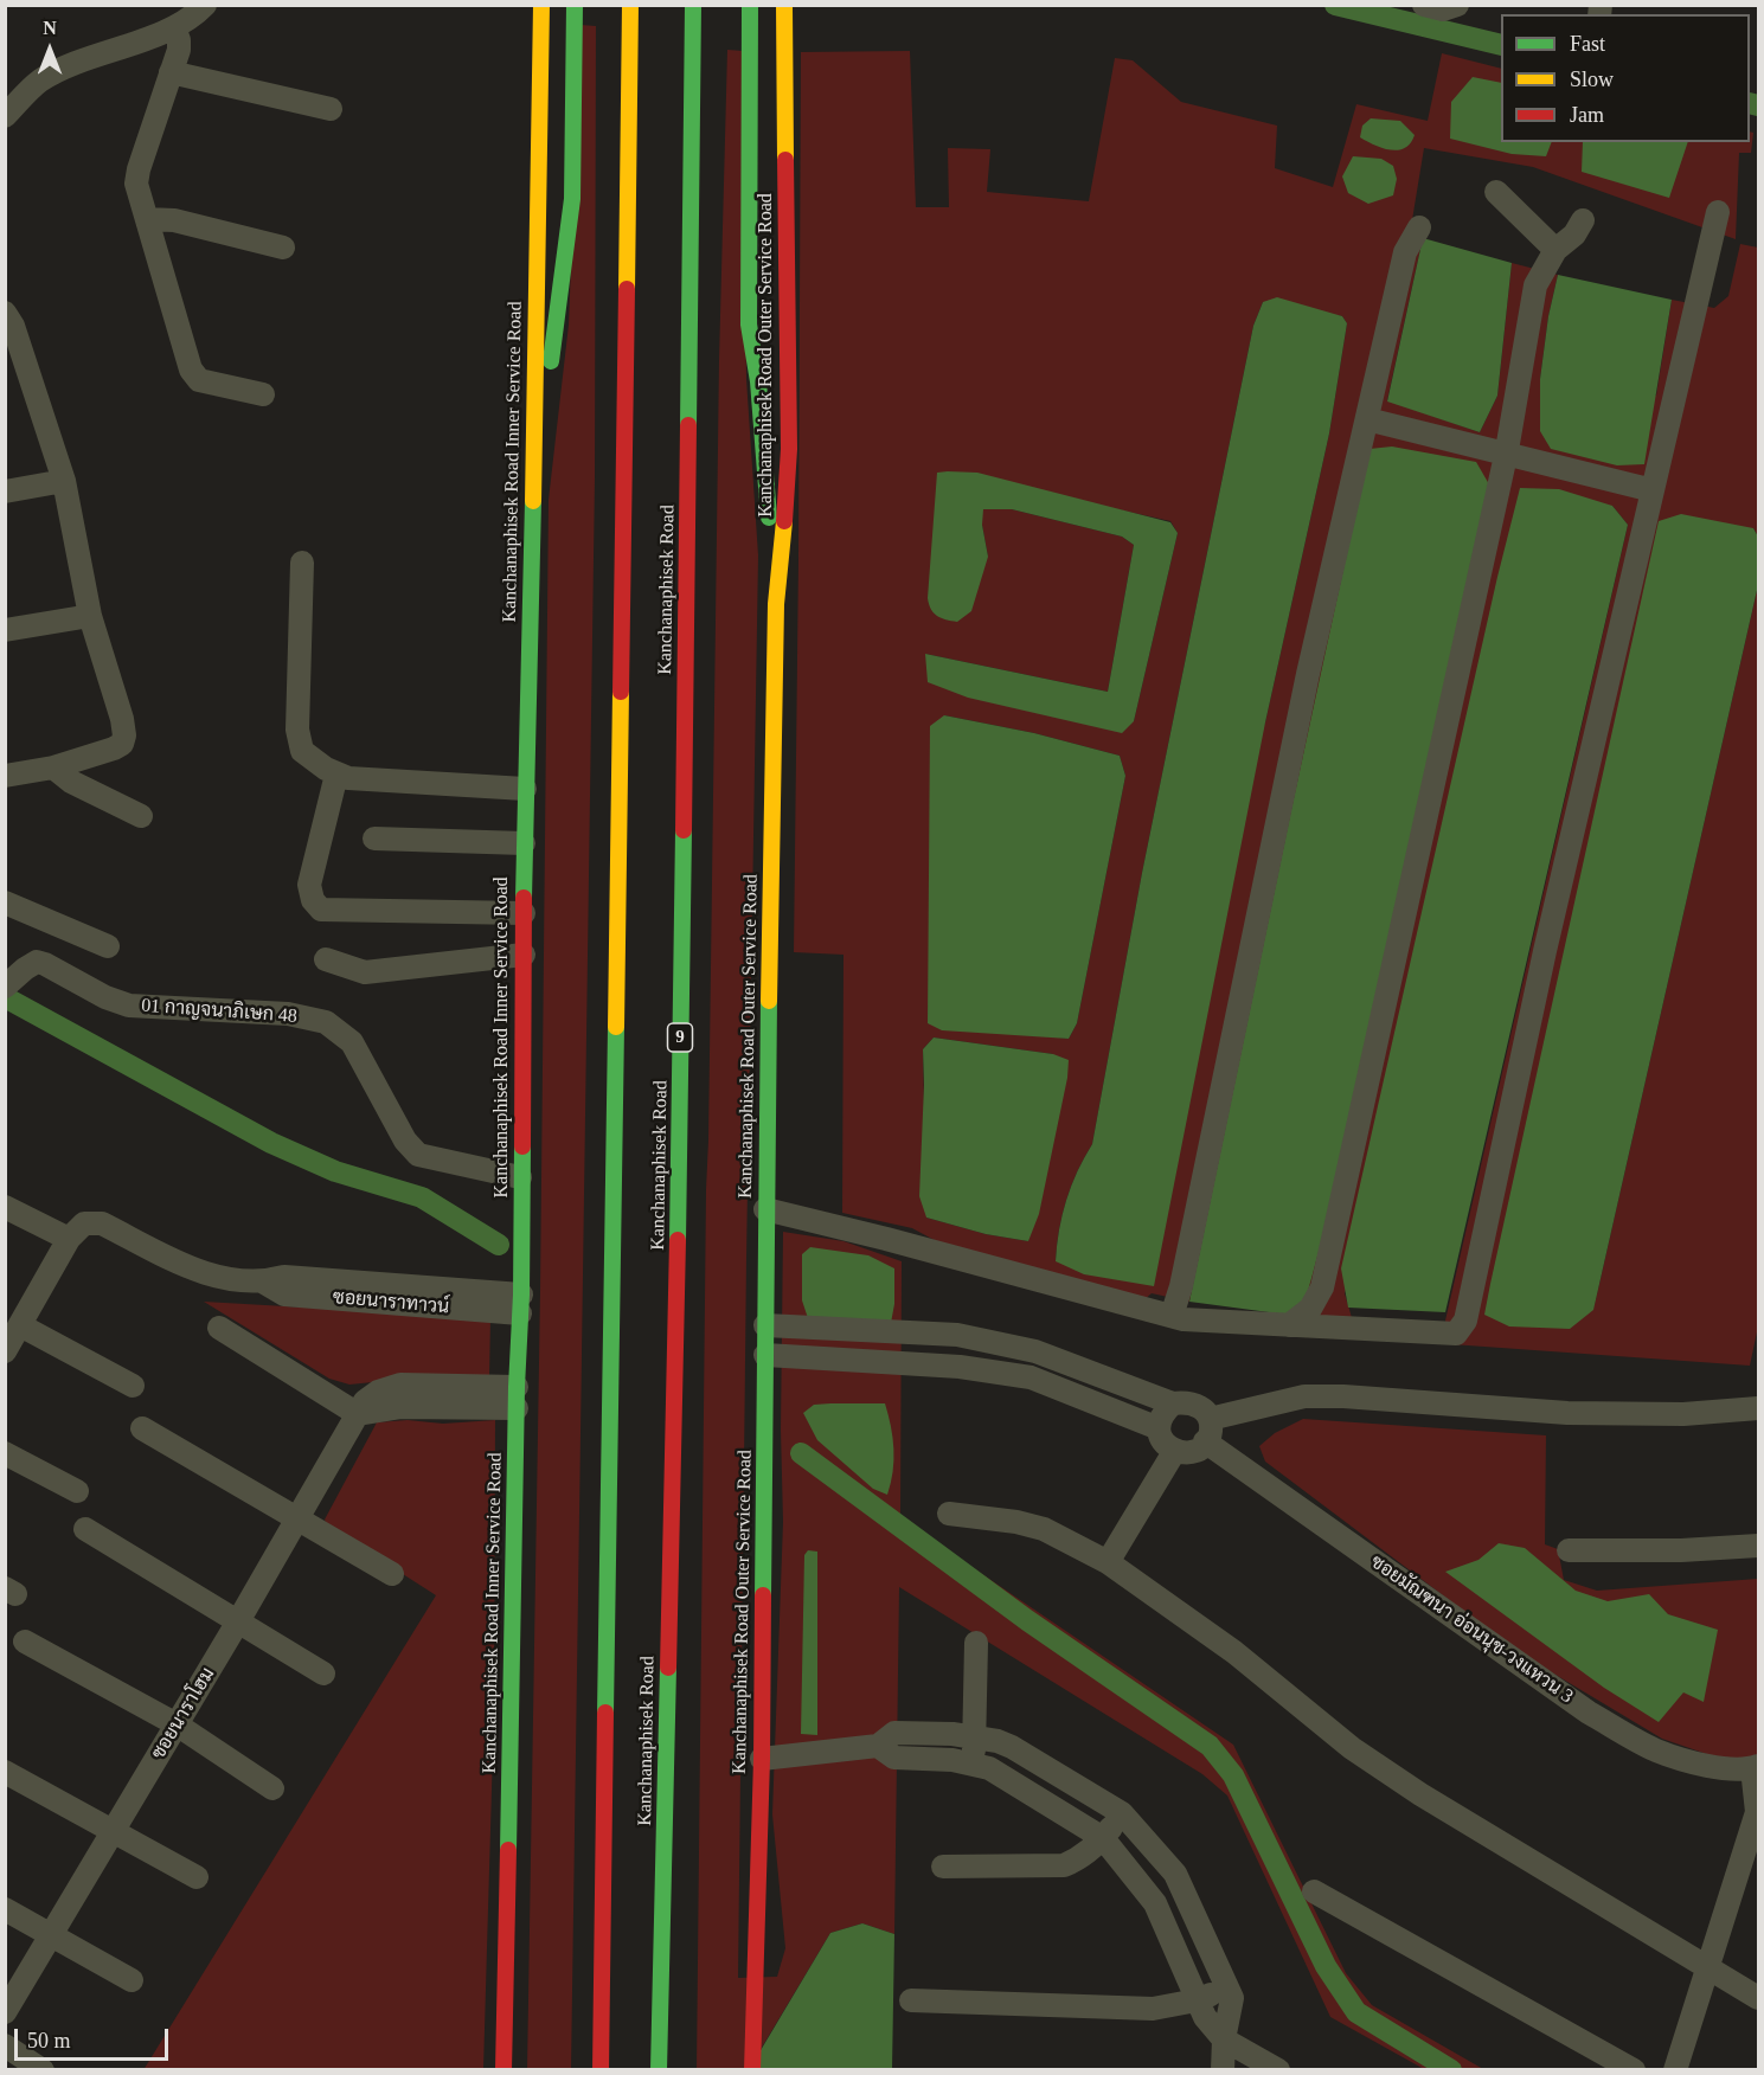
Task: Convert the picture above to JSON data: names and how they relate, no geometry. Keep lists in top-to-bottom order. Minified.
{"streets":{"main road":["Kanchanaphisek Road Outer Service Road","Kanchanaphisek Road Inner Service Road","Kanchanaphisek Road","9"],"street":["01 กาญจนาภิเษก 48","ซอยนาราทาวน์","ซอยมัณฑนา อ่อนนุช-วงแหวน 3","ซอยนาราโฮม"]},"crossings":[["Kanchanaphisek Road Outer Service Road","ซอยมัณฑนา อ่อนนุช-วงแหวน 3"],["Kanchanaphisek Road Inner Service Road","01 กาญจนาภิเษก 48"],["Kanchanaphisek Road Inner Service Road","ซอยนาราทาวน์"]],"legend":["Fast","Slow","Jam"],"scale_bar":"50 m","north":"top"}
